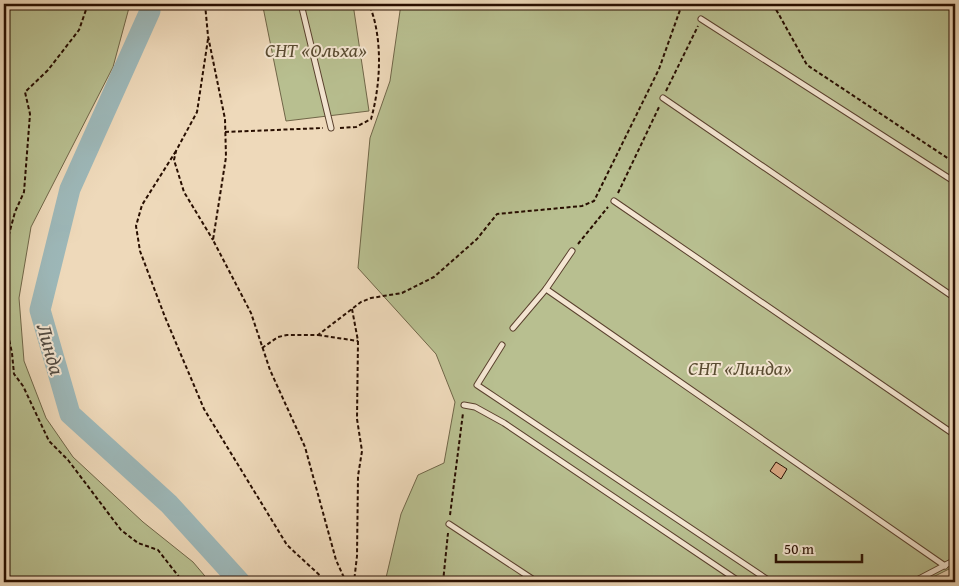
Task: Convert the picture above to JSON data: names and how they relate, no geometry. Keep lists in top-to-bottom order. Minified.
{"water":["Линда"],"parks":["СНТ «Ольха»","СНТ «Линда»"],"scale_bar":"50 m"}
